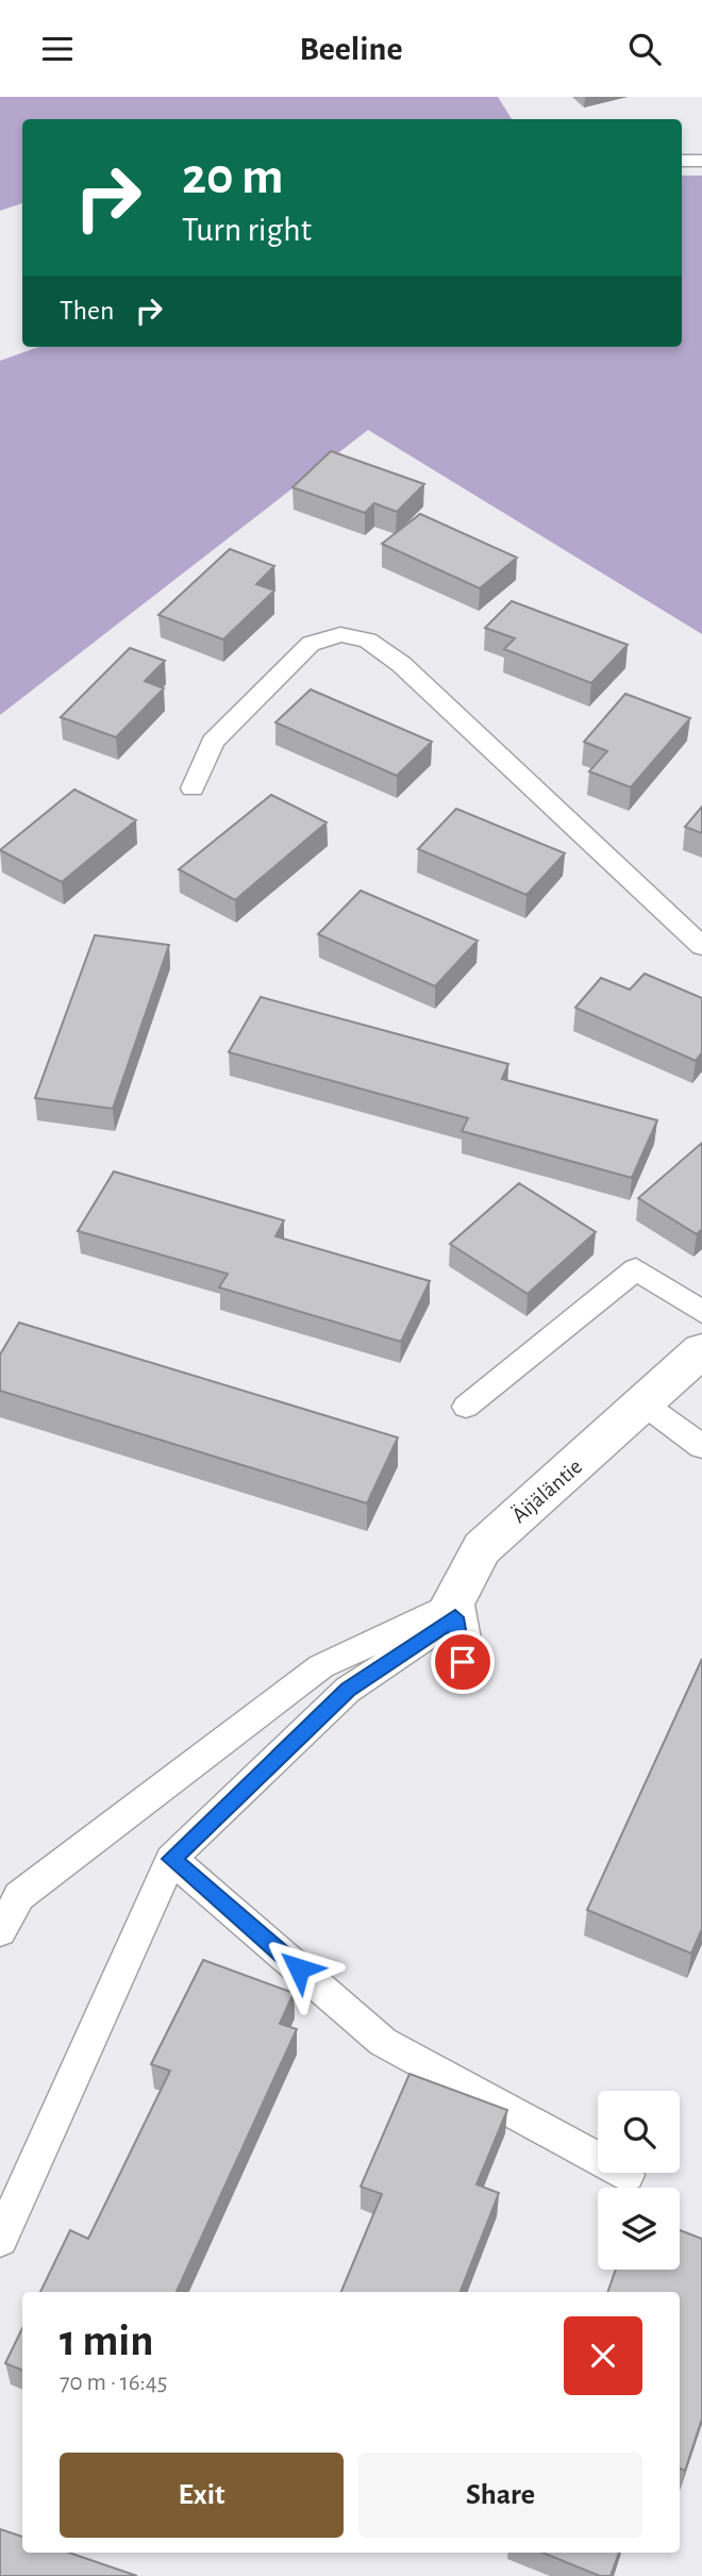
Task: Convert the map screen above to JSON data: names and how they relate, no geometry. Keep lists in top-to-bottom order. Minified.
{"streets":{"street":["Äijäläntie"]},"page":{"header":"Beeline","turn":["20 m","Turn right"],"then":"Then","heading":["1 min","70 m · 16:45"],"buttons":["Exit","Share"]}}
